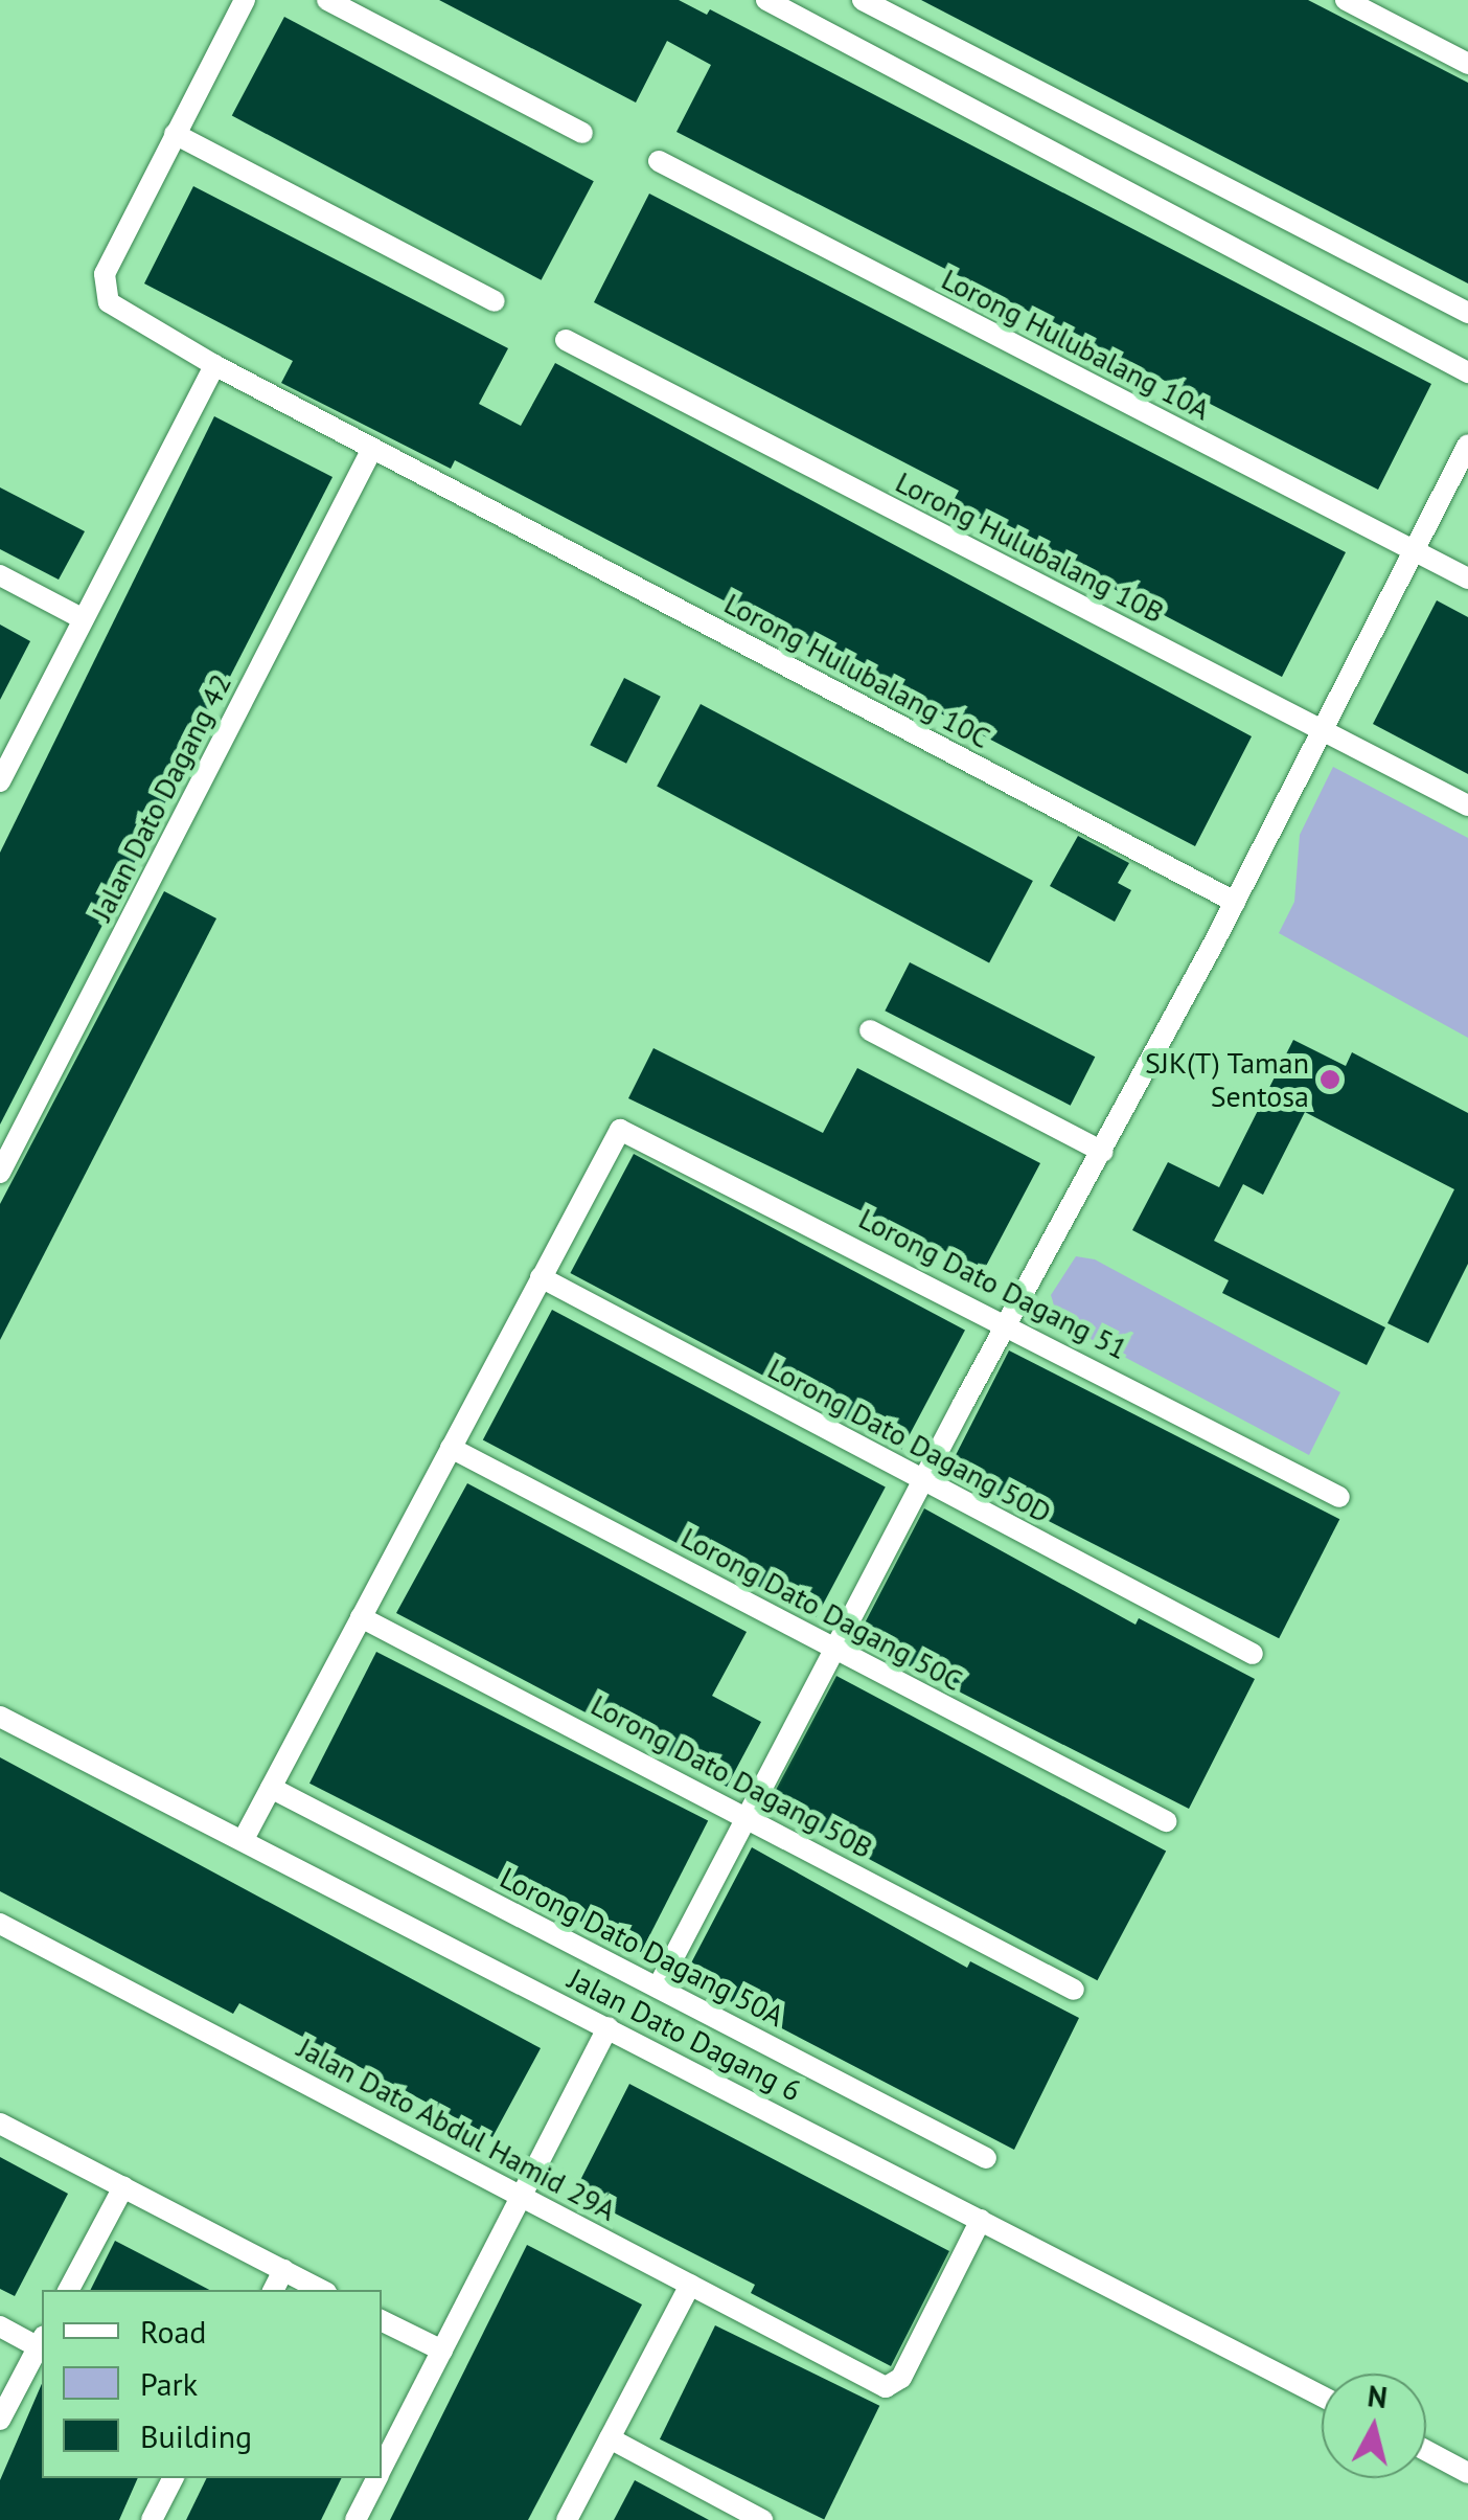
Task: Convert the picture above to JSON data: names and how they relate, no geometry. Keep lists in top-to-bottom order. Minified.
{"streets":{"street":["Lorong Hulubalang 10A","Lorong Hulubalang 10B","Lorong Hulubalang 10C","Jalan Dato Dagang 42","Lorong Dato Dagang 51","Lorong Dato Dagang 50D","Lorong Dato Dagang 50C","Lorong Dato Dagang 50B","Lorong Dato Dagang 50A","Jalan Dato Dagang 6","Jalan Dato Abdul Hamid 29A"]},"crossings":[["Lorong Hulubalang 10C","Jalan Dato Dagang 42"],["Lorong Dato Dagang 51","Lorong Dato Dagang 50D"],["Jalan Dato Dagang 6","Jalan Dato Abdul Hamid 29A"]],"places":["SJK(T) Taman Sentosa"],"legend":["Road","Park","Building"],"north":"top"}
